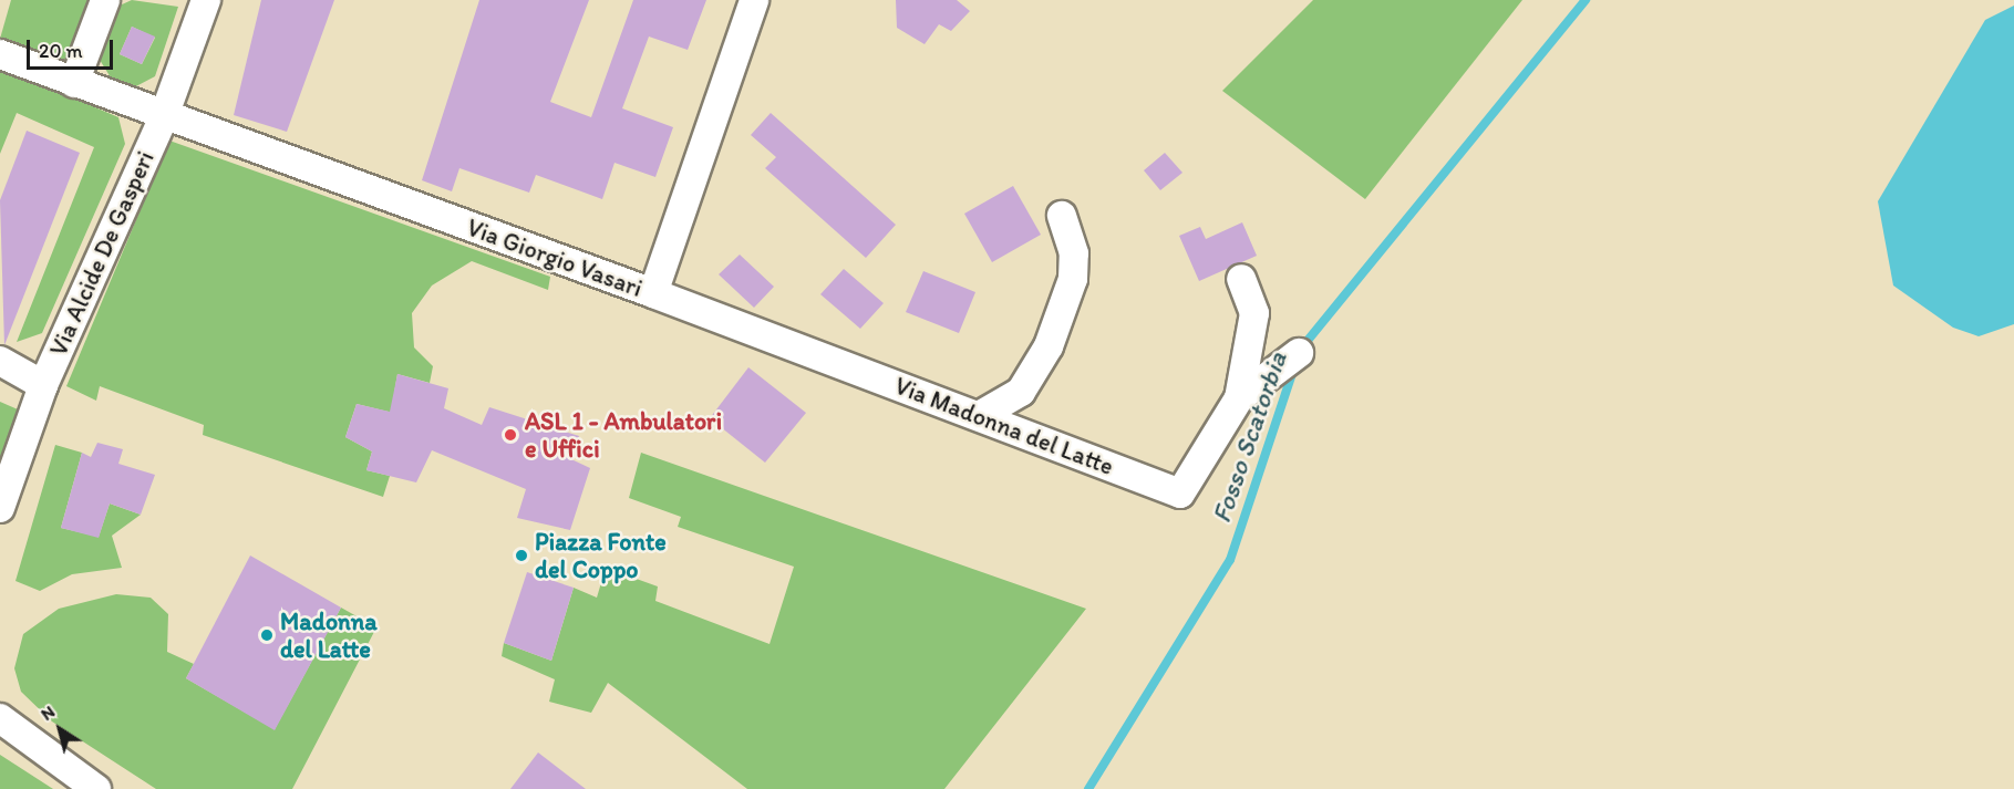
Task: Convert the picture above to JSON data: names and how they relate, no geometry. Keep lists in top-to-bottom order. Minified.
{"streets":{"street":["Via Alcide De Gasperi","Via Giorgio Vasari","Via Madonna del Latte"]},"crossings":[["Via Alcide De Gasperi","Via Giorgio Vasari"],["Via Giorgio Vasari","Via Madonna del Latte"]],"water":["Fosso Scatorbia"],"places":["ASL 1 - Ambulatori e Uffici","Piazza Fonte del Coppo","Madonna del Latte"],"scale_bar":"20 m","north":"top left"}
